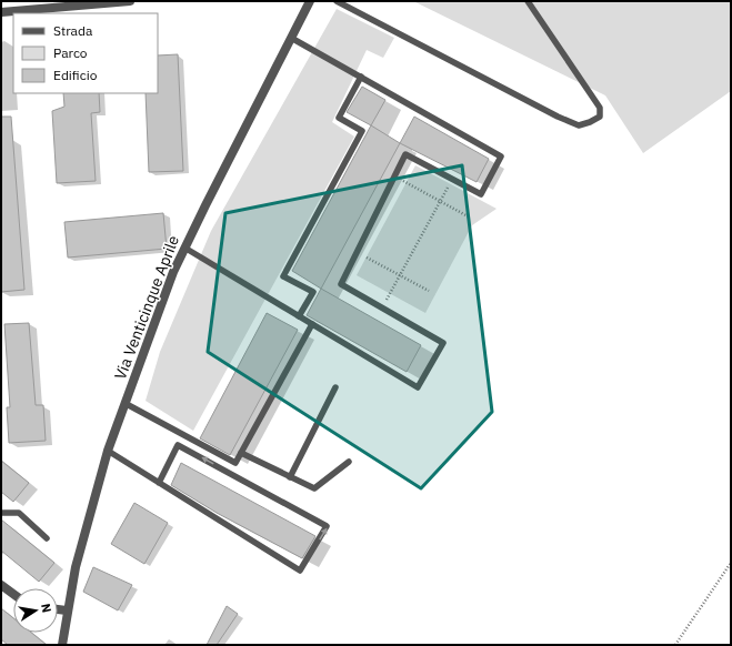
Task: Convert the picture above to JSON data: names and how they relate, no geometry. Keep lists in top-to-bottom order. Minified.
{"streets":{"street":["Via Venticinque Aprile"]},"legend":["Strada","Parco","Edificio"],"north":"right"}
